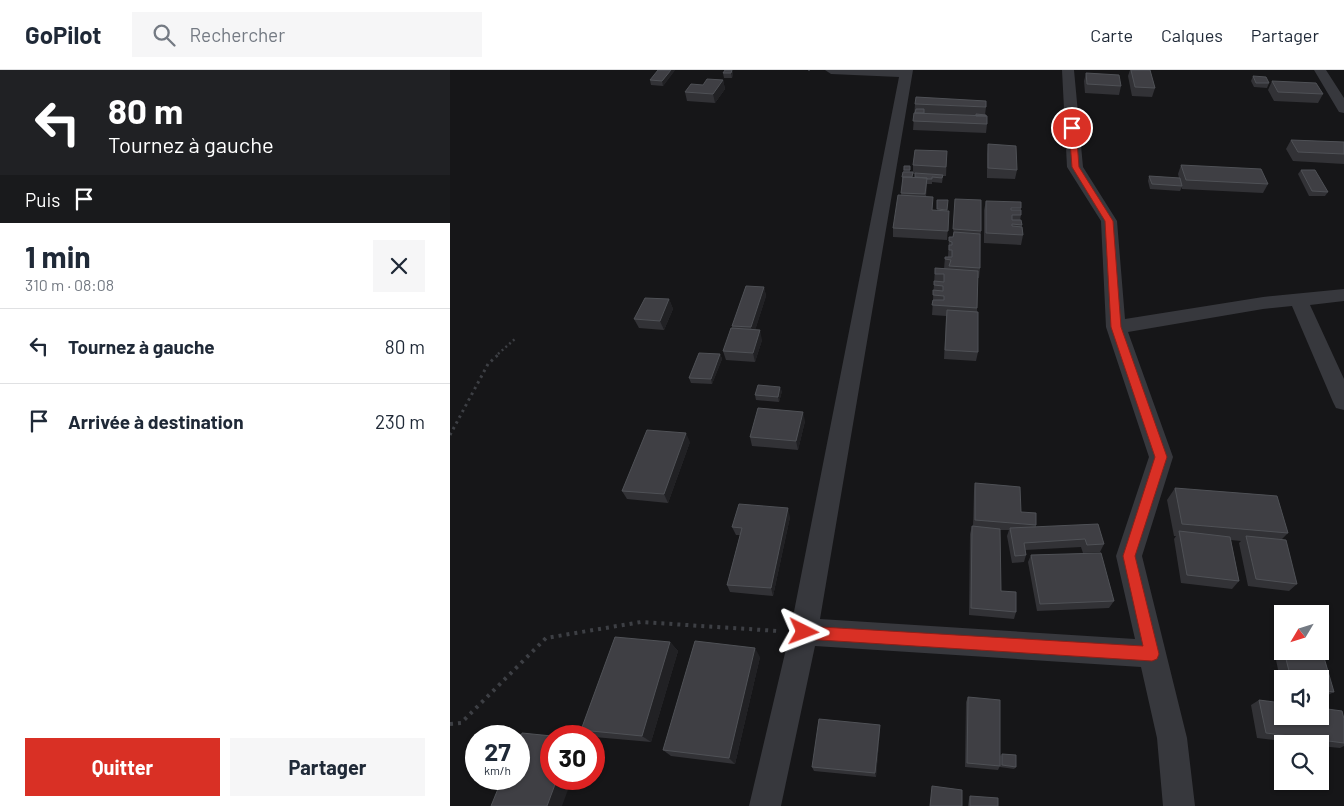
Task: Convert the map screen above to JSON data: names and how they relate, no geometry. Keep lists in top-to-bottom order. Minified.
{"north":"bottom left","page":{"header":"GoPilot","search":"Rechercher","nav":["Carte","Calques","Partager"],"turn":["80 m","Tournez à gauche"],"then":"Puis","heading":["1 min","310 m · 08:08"],"list":[{"name":"Tournez à gauche","value":"80 m"},{"name":"Arrivée à destination","value":"230 m"}],"speed":"27 km/h","limit":"30","buttons":["Quitter","Partager"]}}
